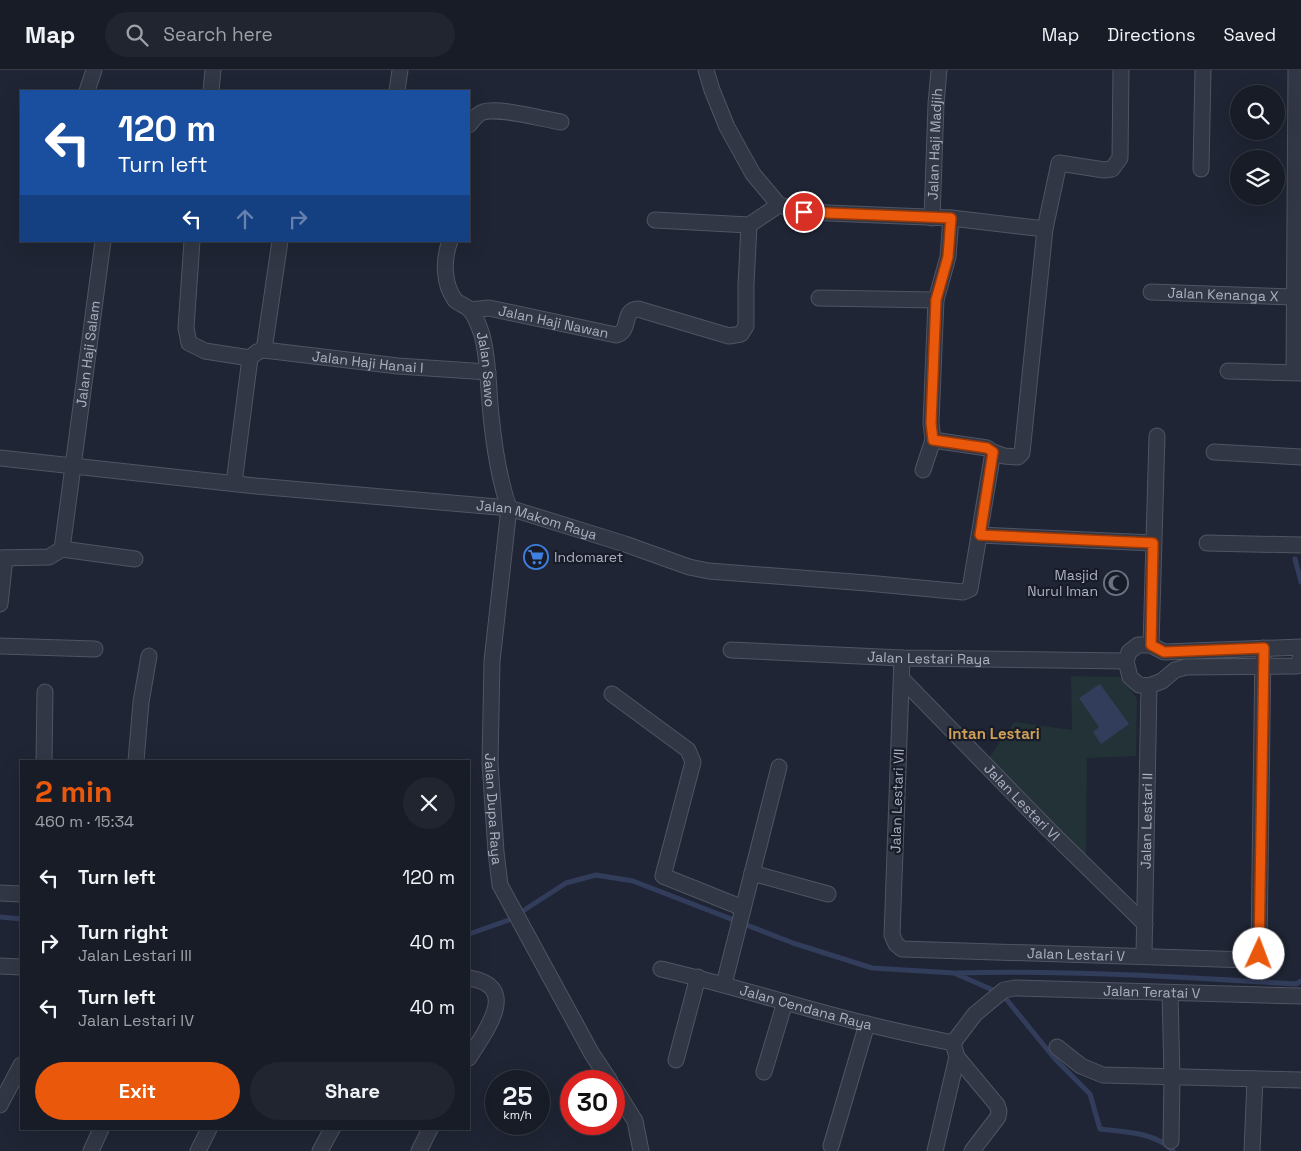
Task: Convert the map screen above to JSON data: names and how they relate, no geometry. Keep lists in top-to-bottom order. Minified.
{"streets":{"street":["Jalan Haji Madjih","Jalan Kenanga X","Jalan Haji Nawan","Jalan Haji Salam","Jalan Haji Hanai I","Jalan Sawo","Jalan Makom Raya","Jalan Lestari Raya","Jalan Lestari VII","Jalan Lestari VI","Jalan Dupa Raya","Jalan Lestari II","Jalan Lestari V","Jalan Teratai V","Jalan Cendana Raya"]},"crossings":[["Jalan Haji Nawan","Jalan Sawo"],["Jalan Haji Salam","Jalan Makom Raya"],["Jalan Haji Hanai I","Jalan Sawo"],["Jalan Sawo","Jalan Makom Raya"],["Jalan Sawo","Jalan Dupa Raya"],["Jalan Makom Raya","Jalan Dupa Raya"],["Jalan Lestari Raya","Jalan Lestari VII"],["Jalan Lestari VII","Jalan Lestari VI"],["Jalan Lestari VII","Jalan Lestari V"],["Jalan Lestari VI","Jalan Lestari II"],["Jalan Lestari II","Jalan Lestari V"],["Jalan Teratai V","Jalan Cendana Raya"]],"districts":["Intan Lestari"],"places":{"supermarket":["Indomaret"],"mosque":["Masjid Nurul Iman"]},"page":{"header":"Map","search":"Search here","nav":["Map","Directions","Saved"],"turn":["120 m","Turn left"],"heading":["2 min","460 m · 15:34"],"list":[{"name":"Turn left","value":"120 m"},{"name":"Turn right","note":"Jalan Lestari III","value":"40 m"},{"name":"Turn left","note":"Jalan Lestari IV","value":"40 m"}],"buttons":["Exit","Share"],"speed":"25 km/h","limit":"30"}}
